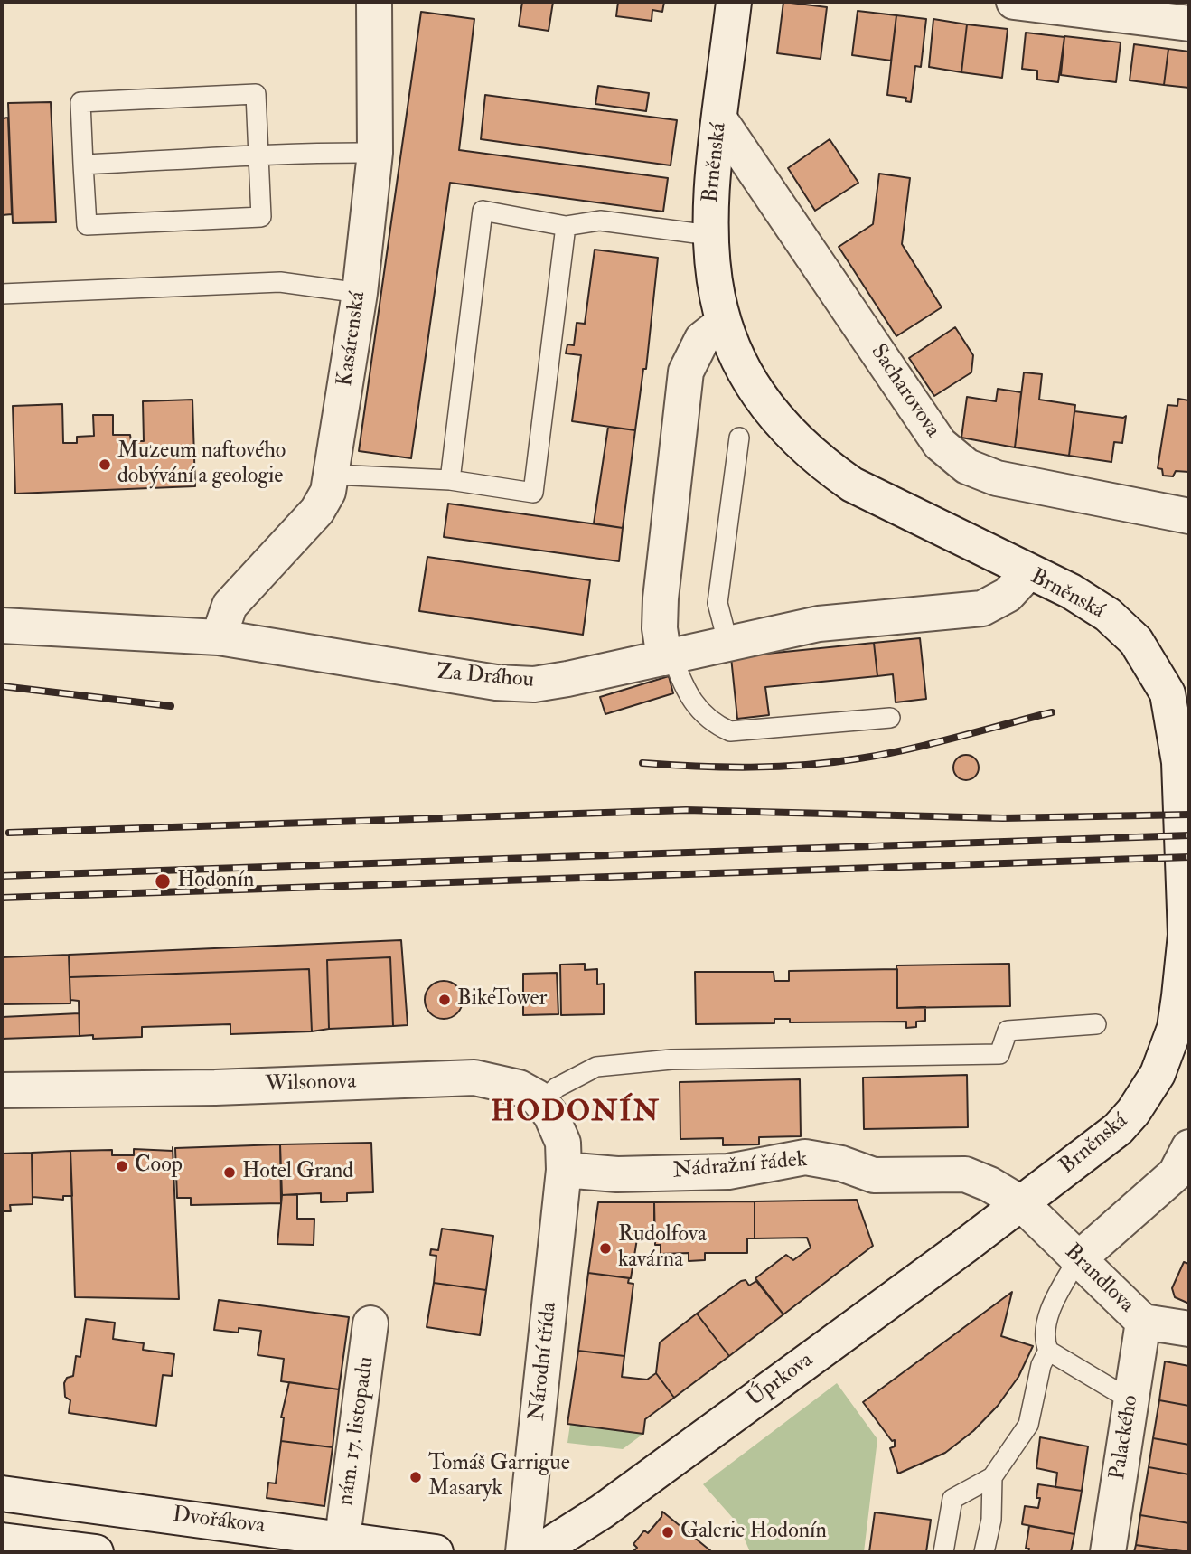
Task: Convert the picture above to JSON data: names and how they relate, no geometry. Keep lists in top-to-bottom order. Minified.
{"streets":{"street":["Brněnská","Kasárenská","Sacharovova","Za Dráhou","Wilsonova","Nádražní řádek","Brandlova","Národní třída","Úprkova","nám. 17. listopadu","Palackého","Dvořákova"]},"crossings":[["Brněnská","Sacharovova"],["Brněnská","Za Dráhou"],["Brněnská","Nádražní řádek"],["Brněnská","Brandlova"],["Brněnská","Úprkova"],["Kasárenská","Za Dráhou"],["Wilsonova","Nádražní řádek"],["Wilsonova","Národní třída"],["Nádražní řádek","Brandlova"],["Nádražní řádek","Národní třída"],["Nádražní řádek","Úprkova"],["Brandlova","Úprkova"],["Brandlova","Palackého"],["nám. 17. listopadu","Dvořákova"]],"districts":["HODONÍN"],"places":["Muzeum naftového dobývání a geologie","Hodonín","BikeTower","Coop","Hotel Grand","Rudolfova kavárna","Tomáš Garrigue Masaryk","Galerie Hodonín"]}
